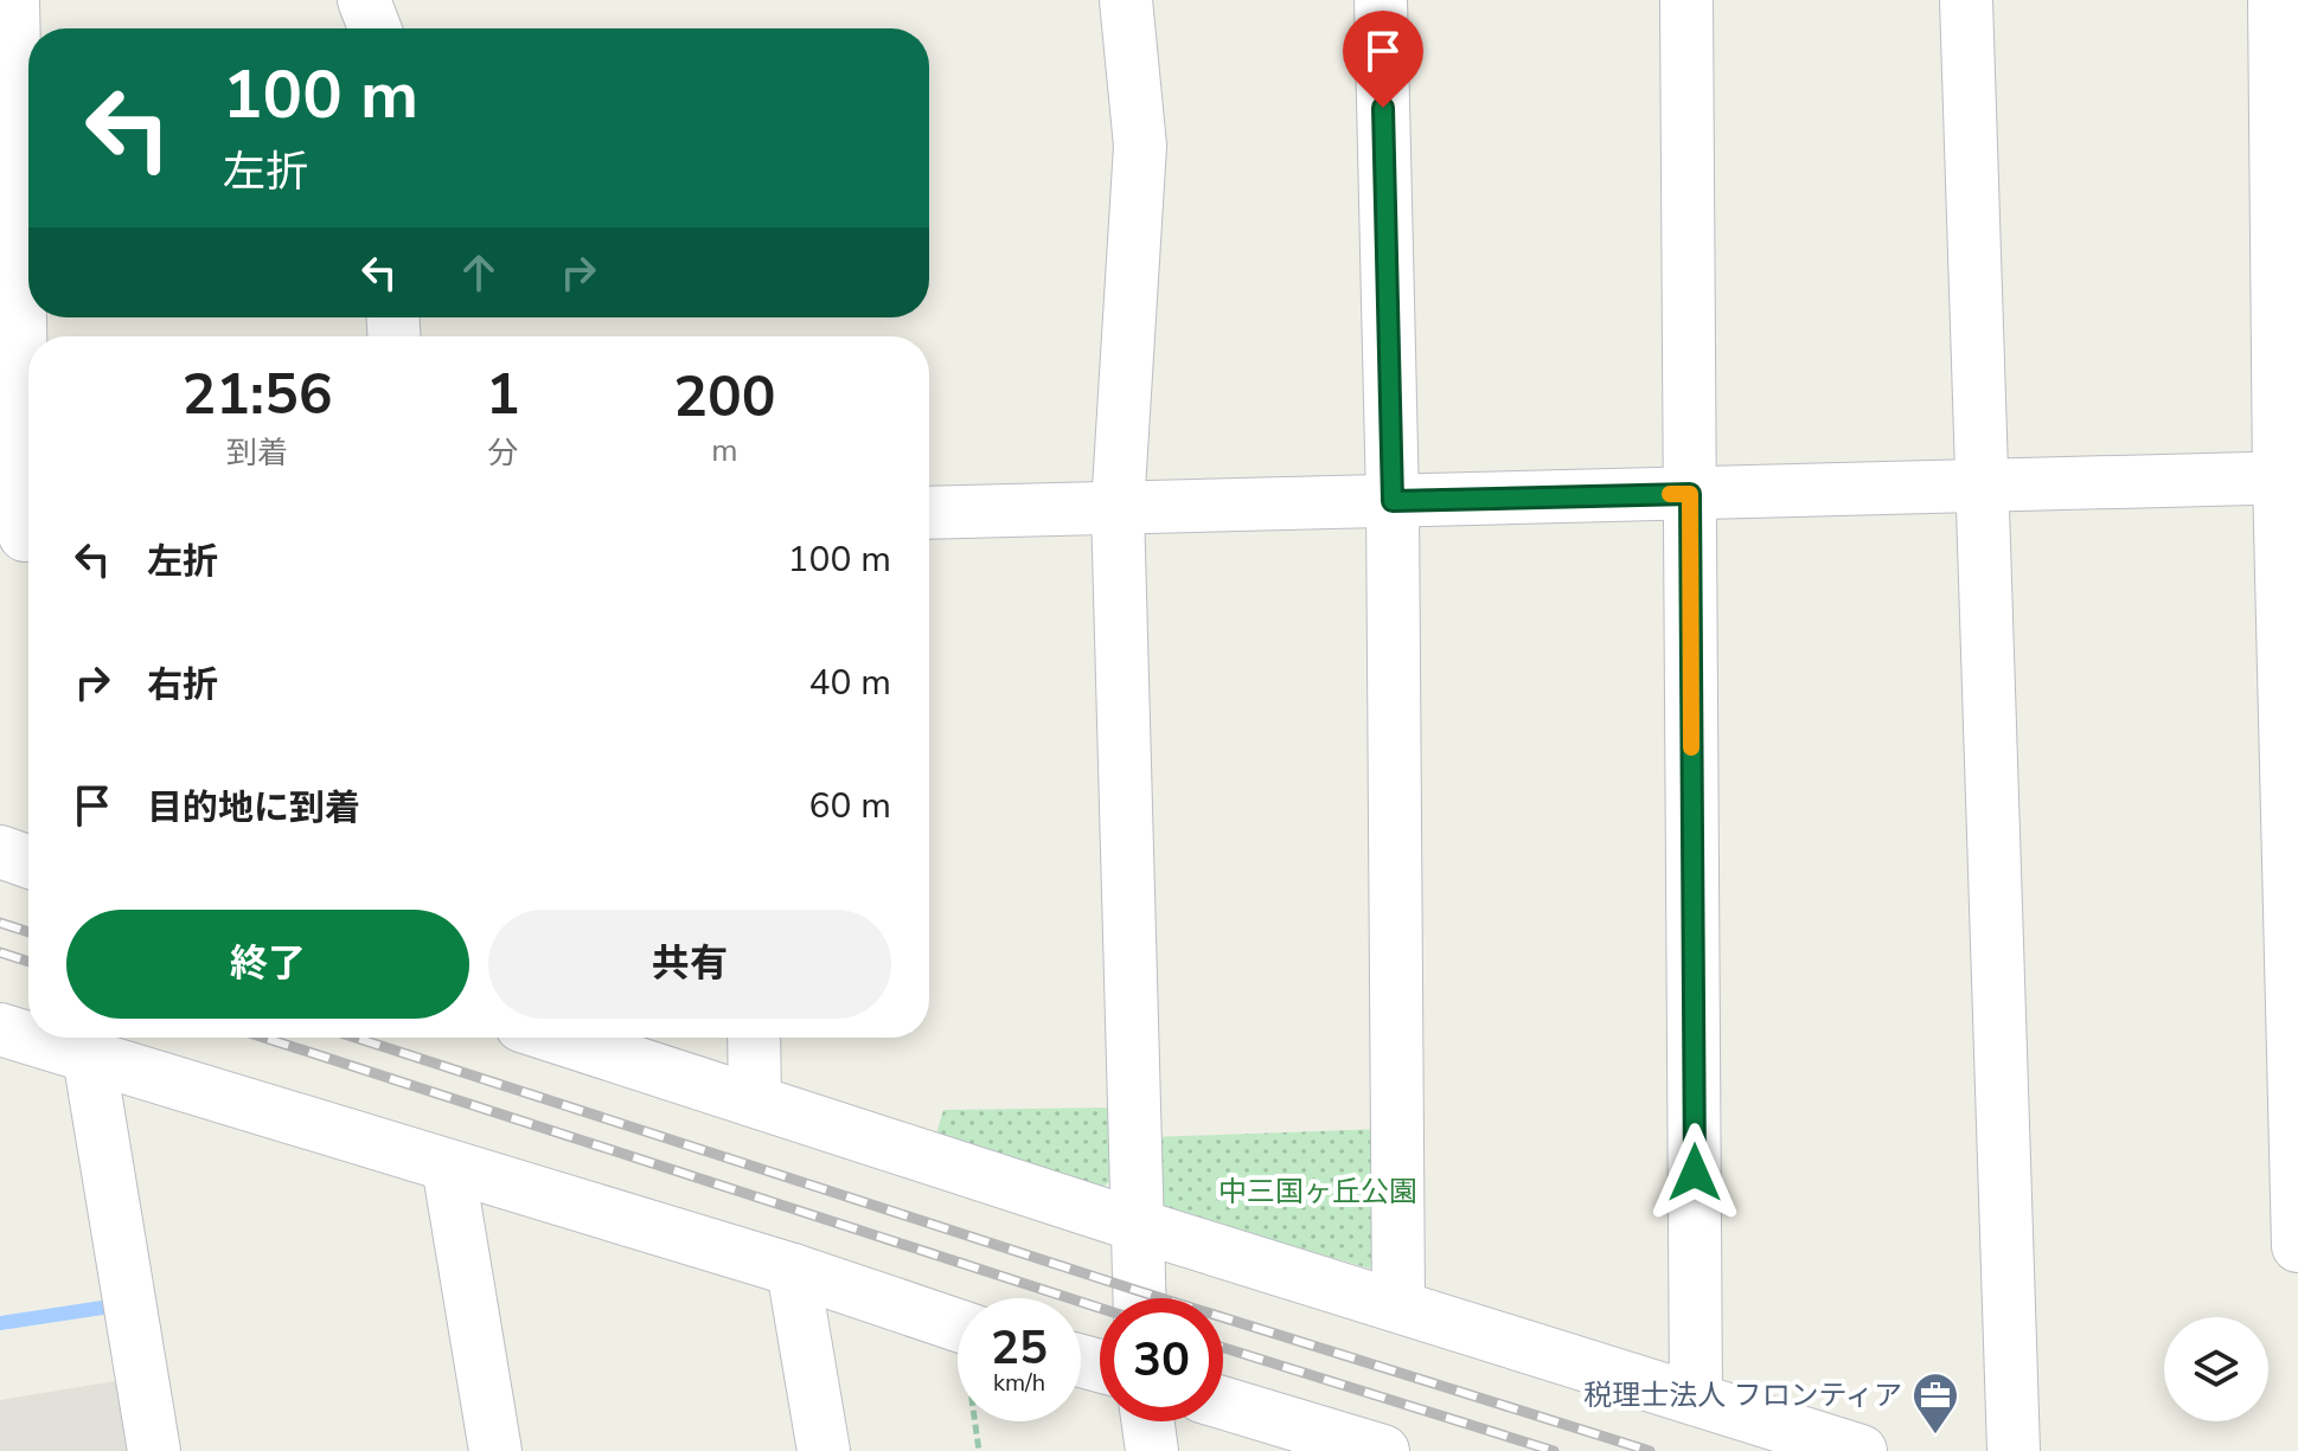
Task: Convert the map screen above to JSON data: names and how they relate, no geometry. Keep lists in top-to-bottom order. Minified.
{"parks":["中三国ヶ丘公園"],"places":{"office":["税理士法人 フロンティア"]},"page":{"turn":["100 m","左折"],"eta":["21:56","到着","1","分","200","m"],"list":[{"name":"左折","value":"100 m"},{"name":"右折","value":"40 m"},{"name":"目的地に到着","value":"60 m"}],"buttons":["終了","共有"],"speed":"25 km/h","limit":"30"}}
